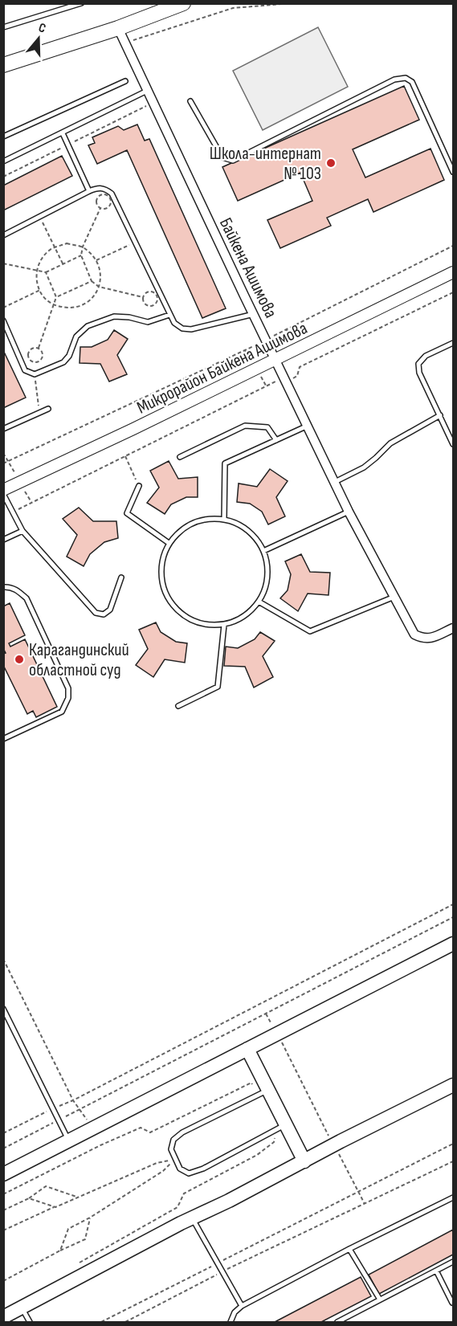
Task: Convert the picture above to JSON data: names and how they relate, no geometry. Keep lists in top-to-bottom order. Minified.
{"streets":{"street":["Байкена Ашимова","Микрорайон Байкена Ашимова"]},"crossings":[["Байкена Ашимова","Микрорайон Байкена Ашимова"]],"places":["Школа-интернат № 103","Карагандинский областной суд"],"north":"top"}
